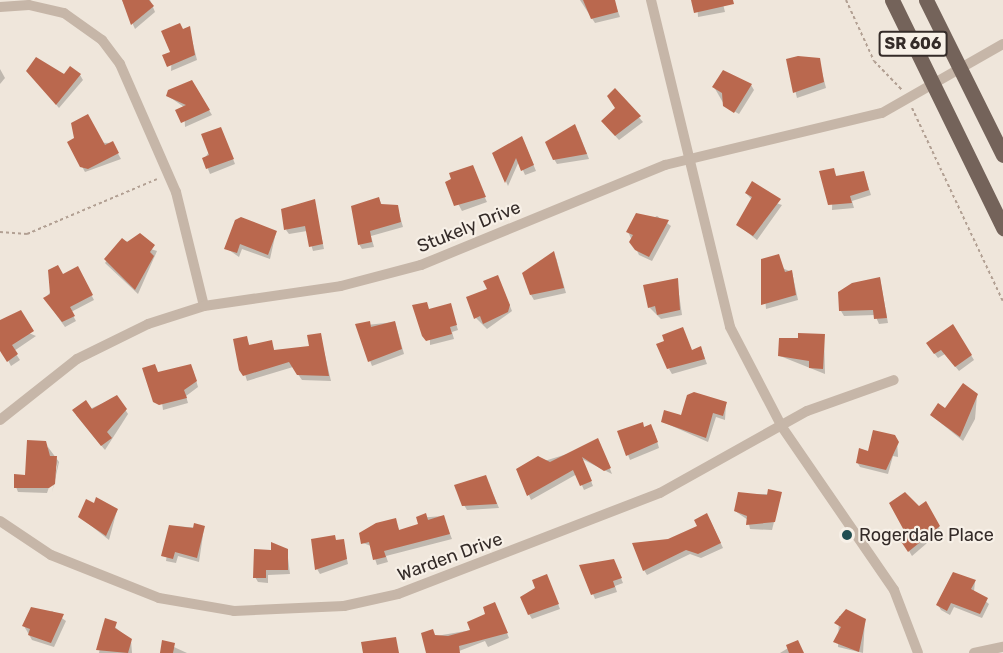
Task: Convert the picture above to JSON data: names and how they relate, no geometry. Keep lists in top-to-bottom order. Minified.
{"streets":{"main road":["SR 606"],"street":["Stukely Drive","Warden Drive"]},"crossings":[["SR 606","Stukely Drive"]],"places":["Rogerdale Place"]}
